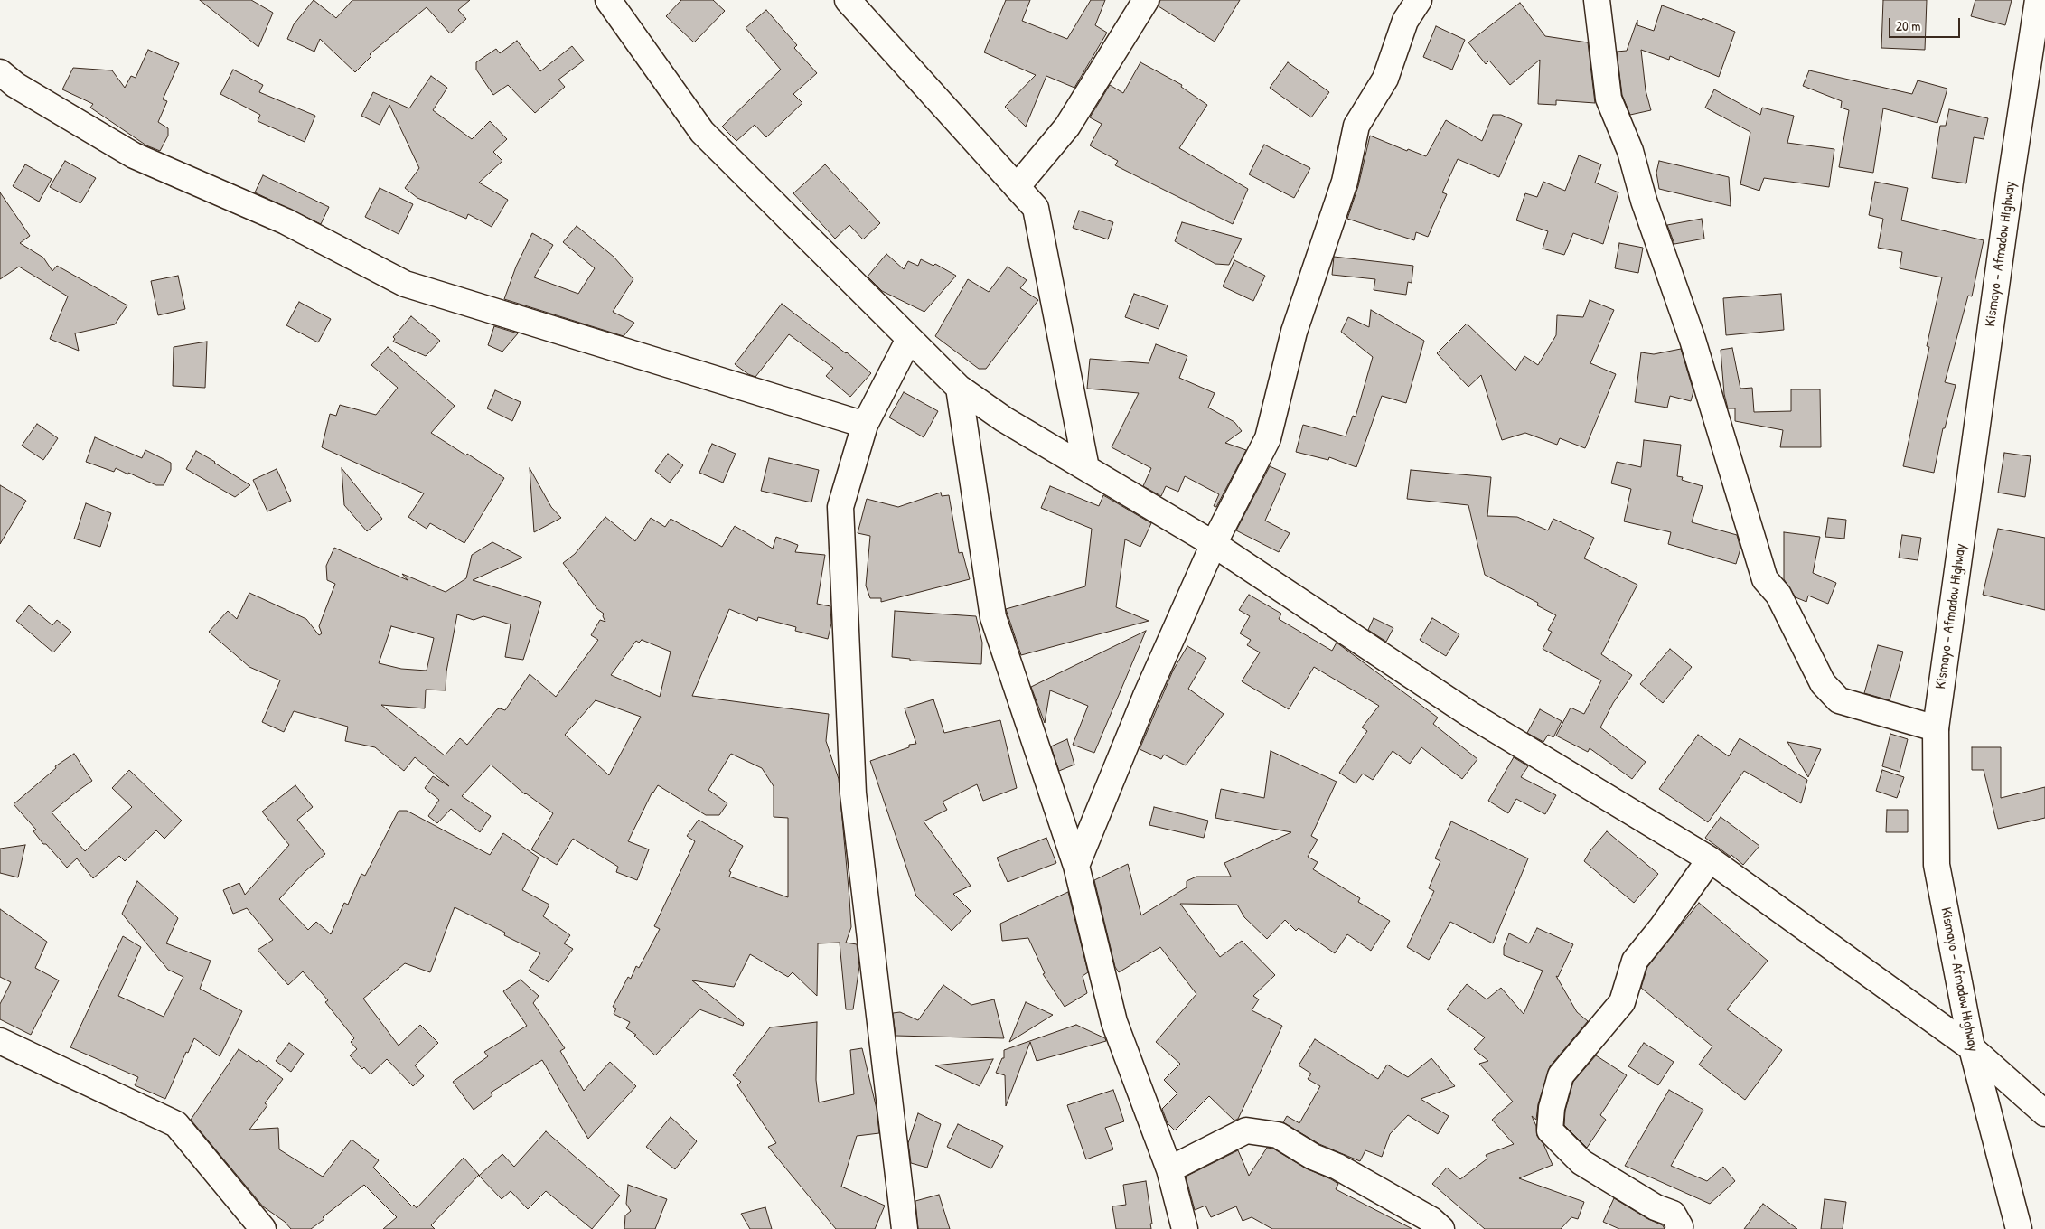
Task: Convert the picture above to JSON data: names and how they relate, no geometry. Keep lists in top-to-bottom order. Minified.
{"streets":{"street":["Kismayo - Afmadow Highway"]},"scale_bar":"20 m"}
